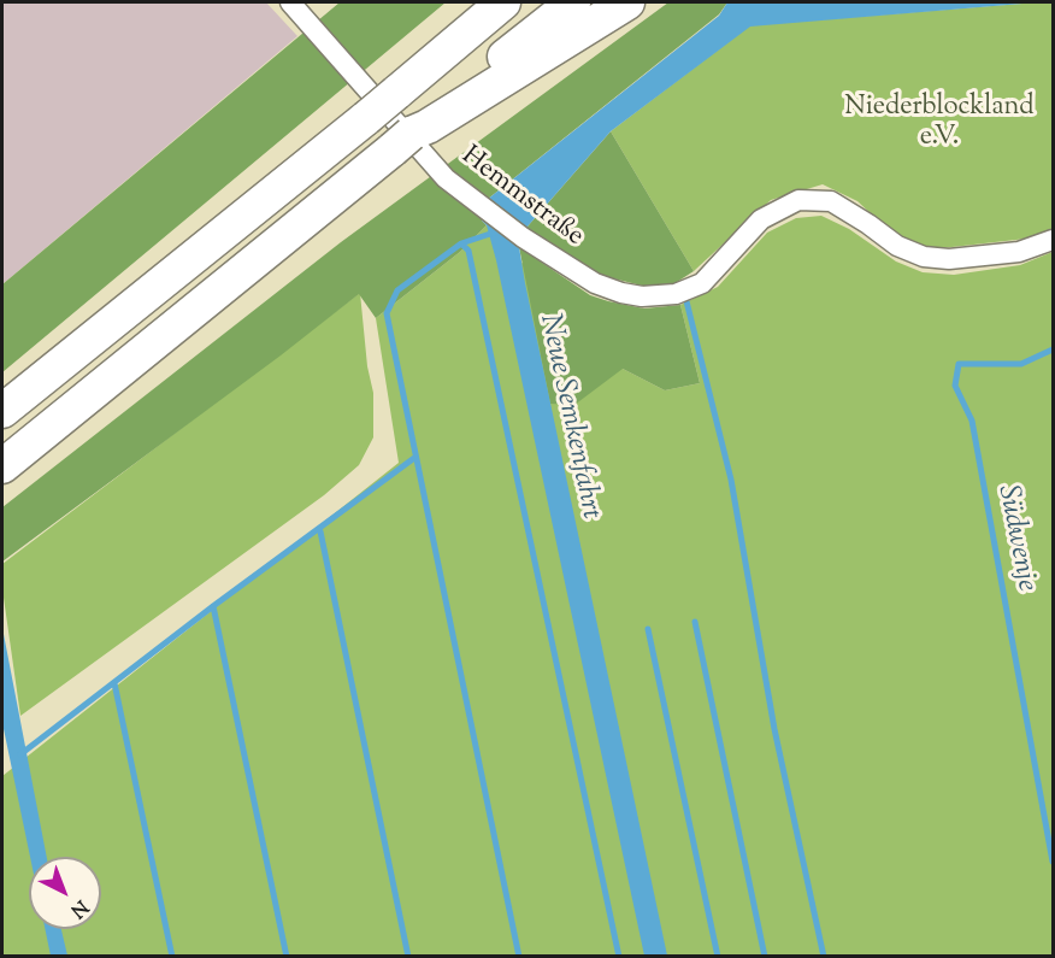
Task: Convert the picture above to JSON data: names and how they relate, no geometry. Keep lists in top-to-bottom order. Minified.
{"streets":{"street":["Hemmstraße"]},"water":["Neue Semkenfahrt","Südwenje"],"parks":["Niederblockland e.V."],"north":"bottom right"}
